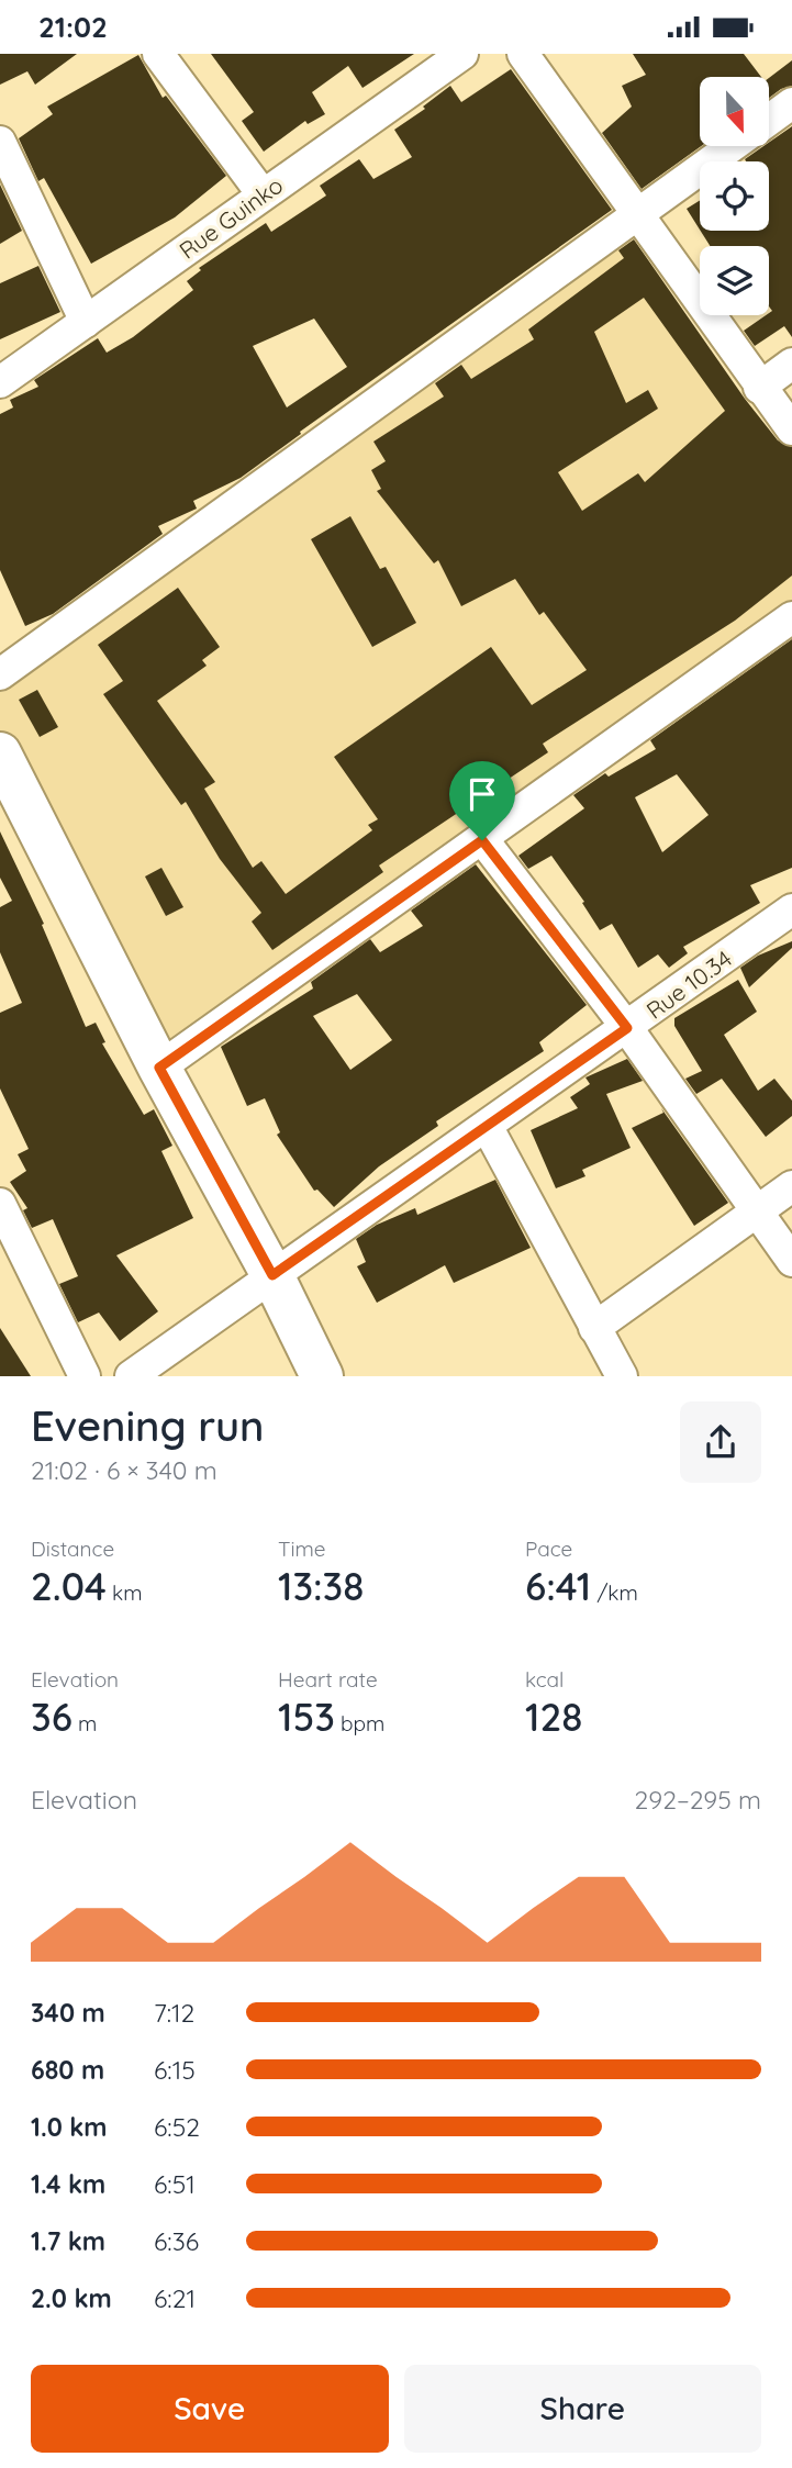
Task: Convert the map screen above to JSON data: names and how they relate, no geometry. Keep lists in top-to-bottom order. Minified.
{"streets":{"street":["Rue Guinko","Rue 10.34"]},"north":"bottom","page":{"status":"21:02","heading":["Evening run","21:02 · 6 × 340 m"],"stats":[["Distance","2.04 km"],["Time","13:38"],["Pace","6:41 /km"],["Elevation","36 m"],["Heart rate","153 bpm"],["kcal","128"]],"chart":["Elevation","292–295 m"],"list":[{"name":"340 m","note":"7:12"},{"name":"680 m","note":"6:15"},{"name":"1.0 km","note":"6:52"},{"name":"1.4 km","note":"6:51"},{"name":"1.7 km","note":"6:36"},{"name":"2.0 km","note":"6:21"}],"buttons":["Save","Share"]}}
